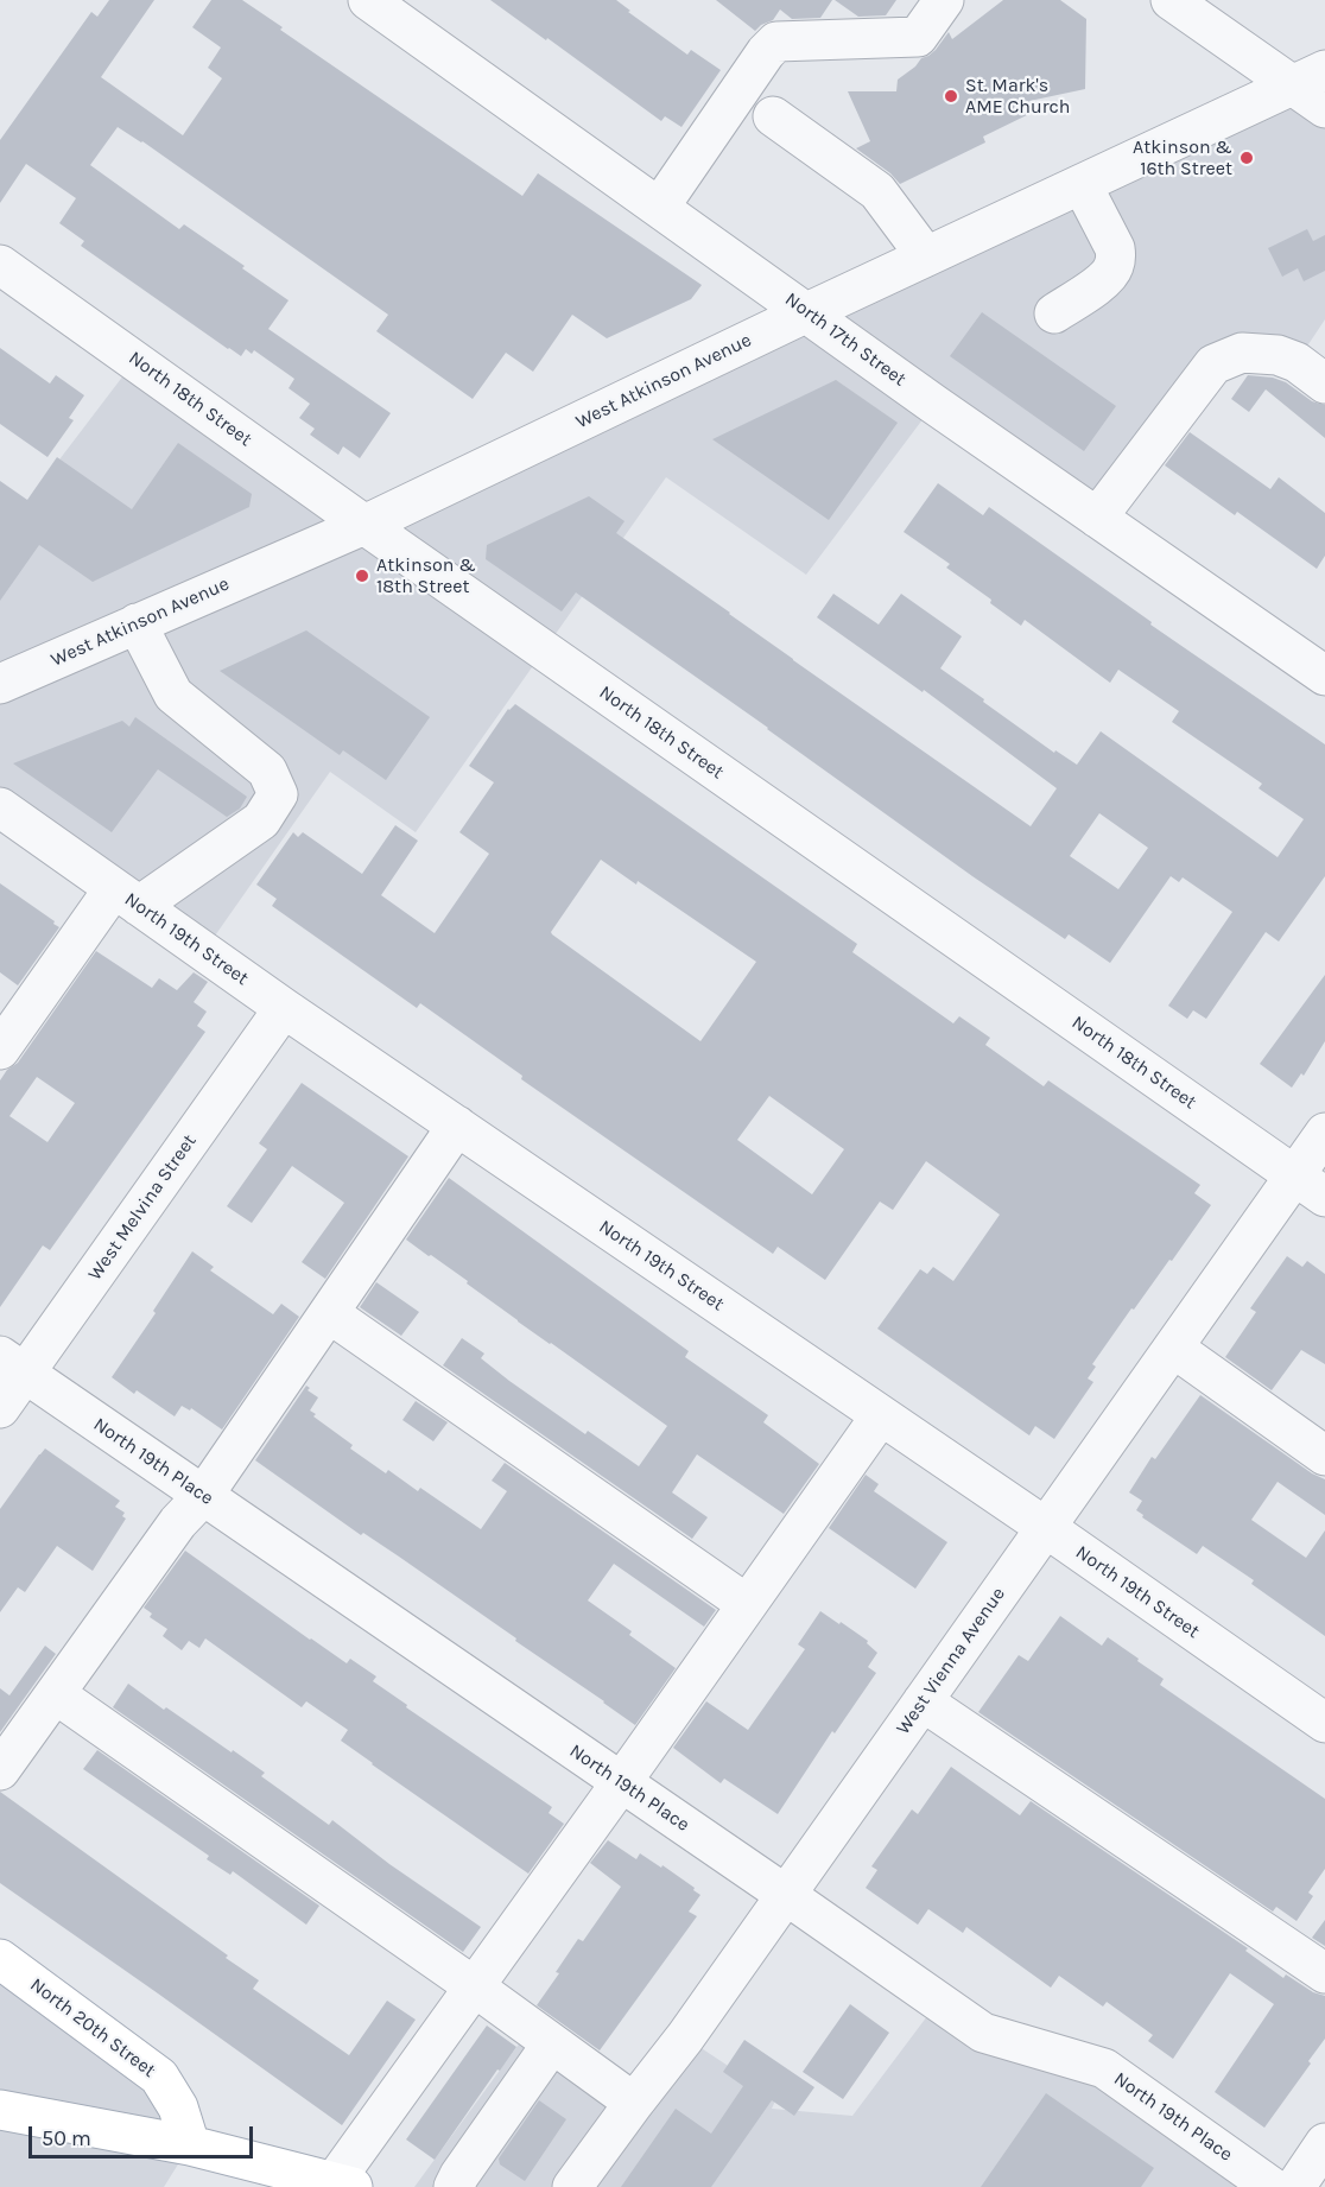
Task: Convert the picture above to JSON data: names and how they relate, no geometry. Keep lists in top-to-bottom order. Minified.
{"streets":{"main road":["North 20th Street"],"street":["North 17th Street","West Atkinson Avenue","North 18th Street","North 19th Street","West Melvina Street","North 19th Place","West Vienna Avenue"]},"crossings":[["North 17th Street","West Atkinson Avenue"],["West Atkinson Avenue","North 18th Street"],["North 18th Street","West Vienna Avenue"],["North 19th Street","West Melvina Street"],["North 19th Street","West Vienna Avenue"],["West Melvina Street","North 19th Place"],["North 19th Place","West Vienna Avenue"]],"places":["St. Mark's AME Church","Atkinson & 16th Street","Atkinson & 18th Street"],"scale_bar":"50 m"}
